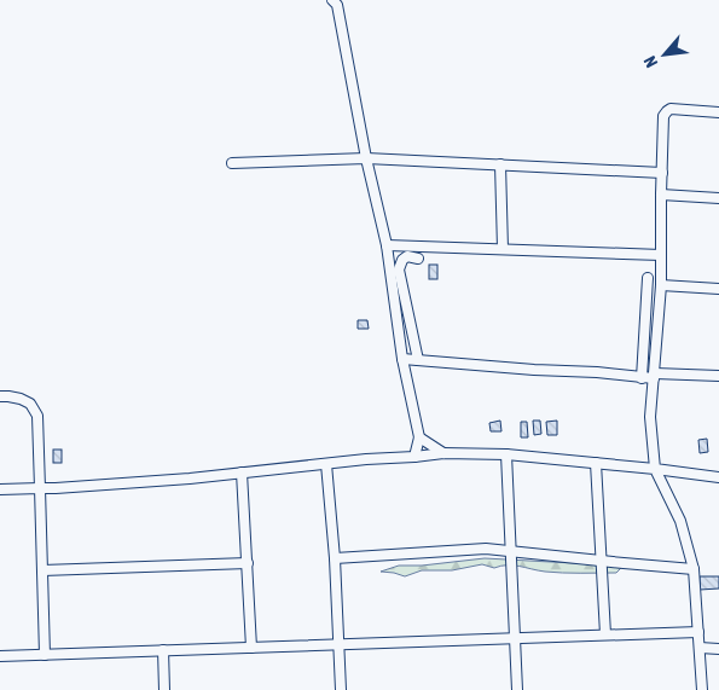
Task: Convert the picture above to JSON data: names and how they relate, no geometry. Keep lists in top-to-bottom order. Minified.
{"north":"bottom left"}
